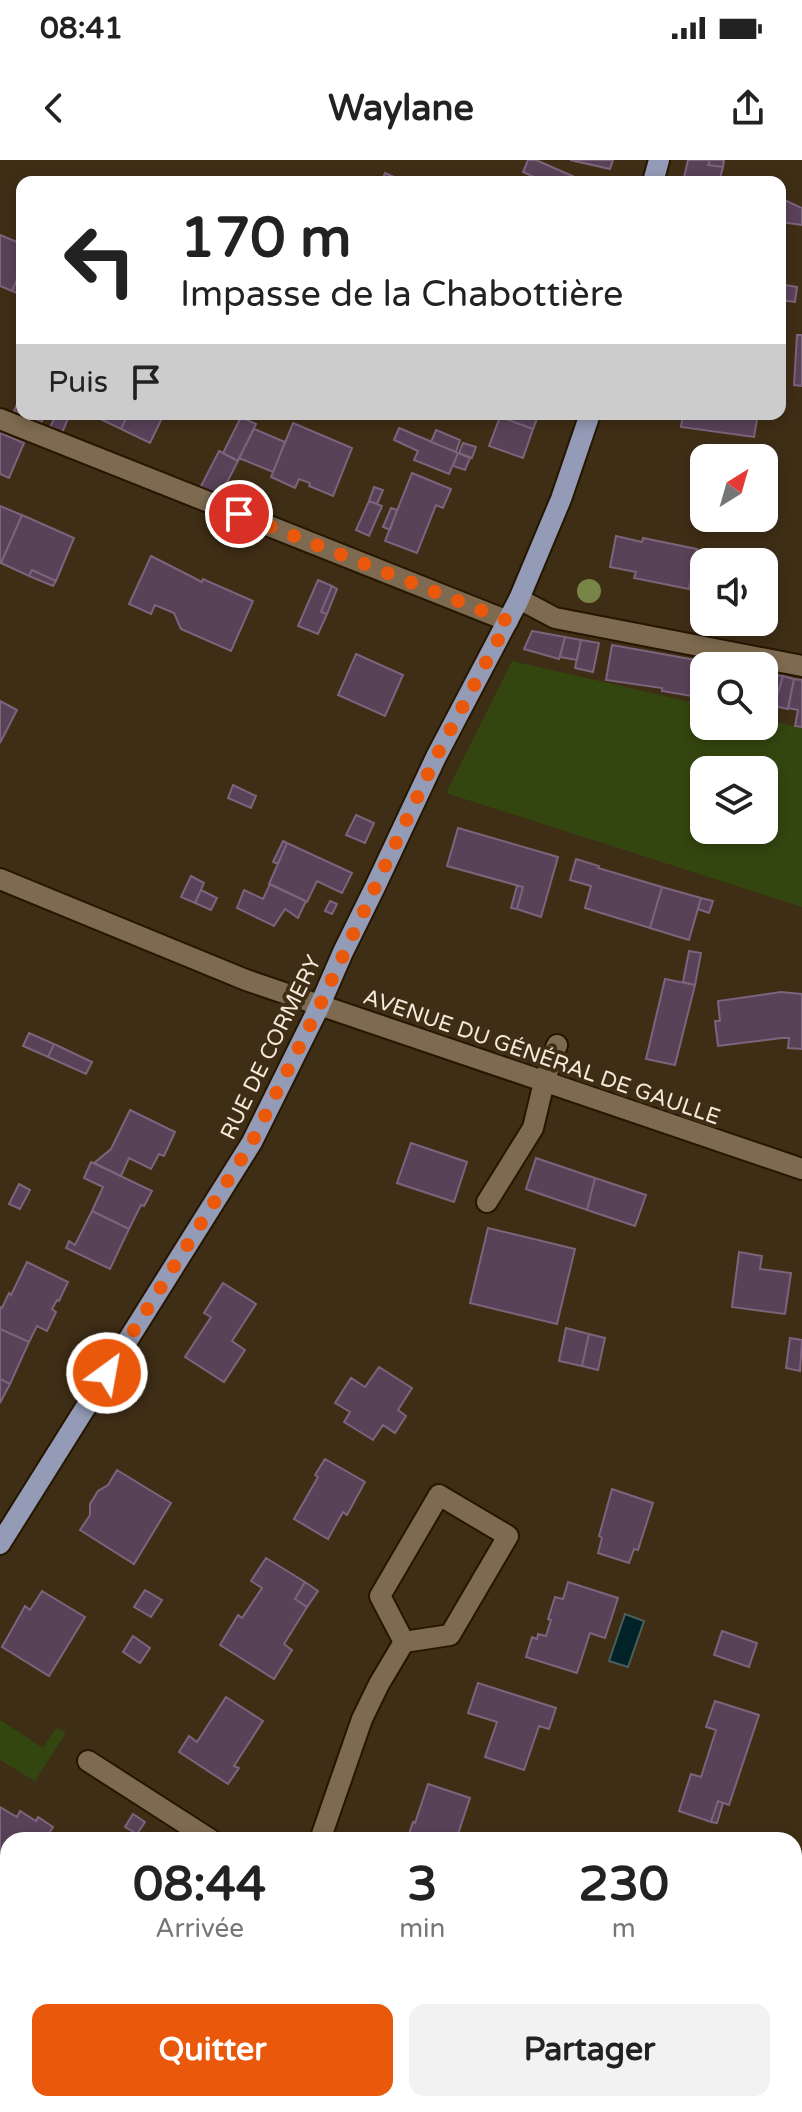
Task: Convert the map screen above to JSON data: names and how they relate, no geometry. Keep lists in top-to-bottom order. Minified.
{"streets":{"main road":["RUE DE CORMERY"],"street":["AVENUE DU GÉNÉRAL DE GAULLE"]},"crossings":[["RUE DE CORMERY","AVENUE DU GÉNÉRAL DE GAULLE"]],"north":"top right","page":{"status":"08:41","header":"Waylane","turn":["170 m","Impasse de la Chabottière"],"then":"Puis","eta":["08:44","Arrivée","3","min","230","m"],"buttons":["Quitter","Partager"]}}
